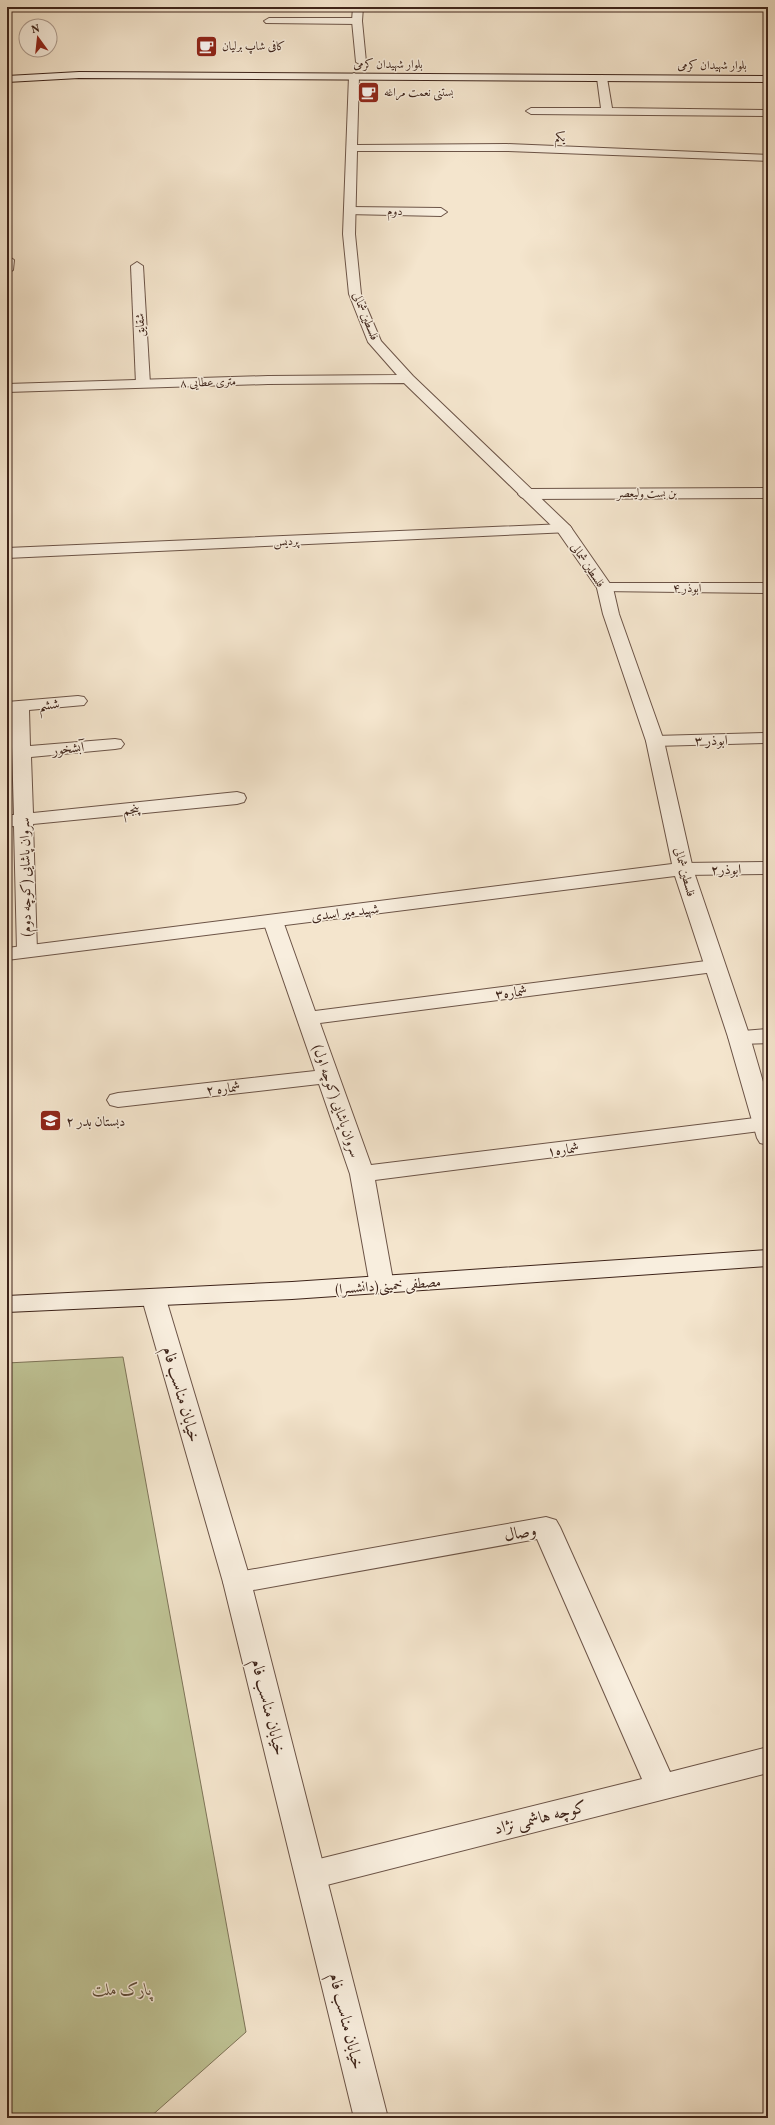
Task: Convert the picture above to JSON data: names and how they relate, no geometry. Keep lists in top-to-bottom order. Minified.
{"streets":{"street":["بلوار شهیدان کرمی","یکم","دوم","فلسطین شمالی","شقایق","۸ متری عطایی","بن بست ولیعصر","پردیس","ابوذر ۴","ششم","ابوذر ۳","آبشخور","پنجم","ابوذر۲","سروان پاشایی (کوچه دوم)","شهید میر اسدی","شماره۳","شماره ۲","سروان پاشایی (کوچه اول)","شماره۱","(دانشسرا)مصطفی خمینی","خیابان مناسب فام","وصال","کوچه هاشمی نژاد"]},"crossings":[["بلوار شهیدان کرمی","فلسطین شمالی"],["یکم","فلسطین شمالی"],["دوم","فلسطین شمالی"],["فلسطین شمالی","۸ متری عطایی"],["فلسطین شمالی","بن بست ولیعصر"],["فلسطین شمالی","پردیس"],["فلسطین شمالی","ابوذر ۴"],["فلسطین شمالی","ابوذر ۳"],["فلسطین شمالی","ابوذر۲"],["فلسطین شمالی","شهید میر اسدی"],["فلسطین شمالی","شماره۳"],["فلسطین شمالی","شماره۱"],["شقایق","۸ متری عطایی"],["ششم","سروان پاشایی (کوچه دوم)"],["آبشخور","سروان پاشایی (کوچه دوم)"],["پنجم","سروان پاشایی (کوچه دوم)"],["ابوذر۲","شهید میر اسدی"],["سروان پاشایی (کوچه دوم)","شهید میر اسدی"],["شهید میر اسدی","سروان پاشایی (کوچه اول)"],["شماره۳","سروان پاشایی (کوچه اول)"],["شماره ۲","سروان پاشایی (کوچه اول)"],["سروان پاشایی (کوچه اول)","شماره۱"],["سروان پاشایی (کوچه اول)","(دانشسرا)مصطفی خمینی"],["(دانشسرا)مصطفی خمینی","خیابان مناسب فام"],["خیابان مناسب فام","وصال"],["خیابان مناسب فام","کوچه هاشمی نژاد"],["وصال","کوچه هاشمی نژاد"]],"parks":["پارک ملت"],"places":{"cafe":["کافی شاپ برلیان","بستنی نعمت مراغه"],"school or university":["دبستان بدر ۲"]},"north":"top"}
